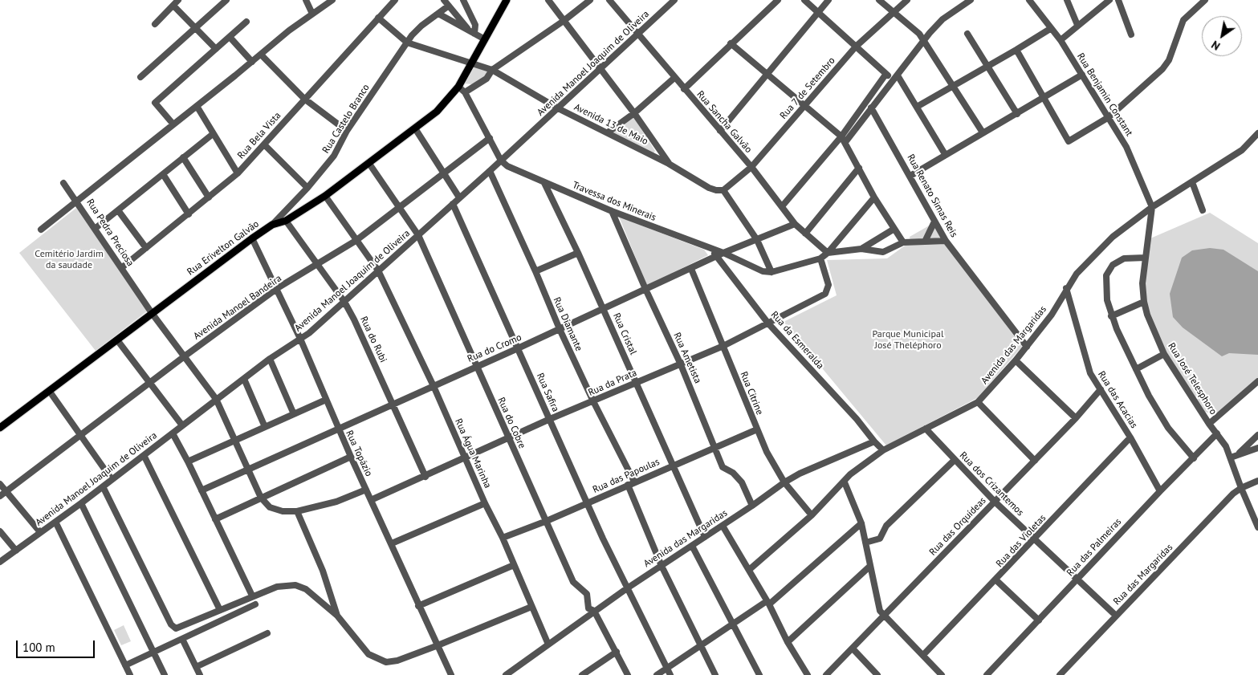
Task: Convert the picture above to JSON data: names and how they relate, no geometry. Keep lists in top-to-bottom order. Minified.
{"streets":{"main road":["Rua Erivelton Galvão"],"street":["Avenida Manoel Joaquim de Oliveira","Rua 7 de Setembro","Rua Benjamin Constant","Rua Castelo Branco","Rua Sancha Galvão","Avenida 13 de Maio","Rua Bela Vista","Rua Renato Simas Reis","Travessa dos Minerais","Rua Pedra Preciosa","Avenida Manoel Bandeira","Rua Diamante","Rua Cristal","Rua do Rubi","Rua da Esmeralda","Avenida das Margaridas","Rua do Cromo","Rua Ametista","Rua José Telesphoro","Rua da Prata","Rua Safira","Rua Citrine","Rua das Acacias","Rua do Cobre","Rua Topázio","Rua Água Marinha","Rua das Papoulas","Rua dos Crizantemos","Rua das Orquídeas","Rua das Violetas","Rua das Palmeiras","Rua das Margaridas"]},"crossings":[["Avenida Manoel Joaquim de Oliveira","Rua Sancha Galvão"],["Avenida Manoel Joaquim de Oliveira","Avenida 13 de Maio"],["Avenida Manoel Joaquim de Oliveira","Travessa dos Minerais"],["Avenida Manoel Joaquim de Oliveira","Rua Pedra Preciosa"],["Avenida Manoel Joaquim de Oliveira","Rua Diamante"],["Avenida Manoel Joaquim de Oliveira","Rua do Rubi"],["Avenida Manoel Joaquim de Oliveira","Rua Safira"],["Avenida Manoel Joaquim de Oliveira","Rua do Cobre"],["Avenida Manoel Joaquim de Oliveira","Rua Topázio"],["Avenida Manoel Joaquim de Oliveira","Rua Água Marinha"],["Rua 7 de Setembro","Rua Sancha Galvão"],["Rua 7 de Setembro","Avenida 13 de Maio"],["Rua Benjamin Constant","Avenida das Margaridas"],["Rua Benjamin Constant","Rua José Telesphoro"],["Rua Castelo Branco","Avenida 13 de Maio"],["Rua Castelo Branco","Rua Erivelton Galvão"],["Rua Sancha Galvão","Rua do Cromo"],["Avenida 13 de Maio","Rua Erivelton Galvão"],["Rua Bela Vista","Rua Pedra Preciosa"],["Rua Renato Simas Reis","Avenida das Margaridas"],["Travessa dos Minerais","Rua Cristal"],["Travessa dos Minerais","Rua da Esmeralda"],["Travessa dos Minerais","Rua do Cromo"],["Travessa dos Minerais","Rua Ametista"],["Rua Pedra Preciosa","Rua Erivelton Galvão"],["Rua Pedra Preciosa","Avenida Manoel Bandeira"],["Rua Pedra Preciosa","Rua do Cromo"],["Rua Erivelton Galvão","Rua do Rubi"],["Rua Erivelton Galvão","Rua do Cobre"],["Rua Erivelton Galvão","Rua Topázio"],["Rua Erivelton Galvão","Rua Água Marinha"],["Avenida Manoel Bandeira","Rua do Rubi"],["Avenida Manoel Bandeira","Rua do Cobre"],["Avenida Manoel Bandeira","Rua Topázio"],["Avenida Manoel Bandeira","Rua Água Marinha"],["Rua Diamante","Rua do Cromo"],["Rua Diamante","Rua da Prata"],["Rua Diamante","Rua das Papoulas"],["Rua Cristal","Avenida das Margaridas"],["Rua Cristal","Rua do Cromo"],["Rua Cristal","Rua da Prata"],["Rua Cristal","Rua das Papoulas"],["Rua do Rubi","Rua do Cromo"],["Rua do Rubi","Rua da Prata"],["Rua da Esmeralda","Avenida das Margaridas"],["Rua da Esmeralda","Rua do Cromo"],["Rua da Esmeralda","Rua da Prata"],["Avenida das Margaridas","Rua Ametista"],["Avenida das Margaridas","Rua José Telesphoro"],["Avenida das Margaridas","Rua Safira"],["Avenida das Margaridas","Rua Citrine"],["Avenida das Margaridas","Rua das Acacias"],["Avenida das Margaridas","Rua do Cobre"],["Avenida das Margaridas","Rua Água Marinha"],["Avenida das Margaridas","Rua dos Crizantemos"],["Rua do Cromo","Rua Ametista"],["Rua do Cromo","Rua Safira"],["Rua do Cromo","Rua Citrine"],["Rua do Cromo","Rua do Cobre"],["Rua do Cromo","Rua Topázio"],["Rua do Cromo","Rua Água Marinha"],["Rua Ametista","Rua da Prata"],["Rua Ametista","Rua das Papoulas"],["Rua José Telesphoro","Rua das Palmeiras"],["Rua José Telesphoro","Rua das Margaridas"],["Rua da Prata","Rua Safira"],["Rua da Prata","Rua Citrine"],["Rua da Prata","Rua do Cobre"],["Rua da Prata","Rua Topázio"],["Rua da Prata","Rua Água Marinha"],["Rua Safira","Rua das Papoulas"],["Rua Citrine","Rua das Papoulas"],["Rua das Acacias","Rua das Orquídeas"],["Rua das Acacias","Rua das Violetas"],["Rua das Acacias","Rua das Palmeiras"],["Rua do Cobre","Rua das Papoulas"],["Rua Água Marinha","Rua das Papoulas"],["Rua dos Crizantemos","Rua das Orquídeas"],["Rua dos Crizantemos","Rua das Violetas"],["Rua dos Crizantemos","Rua das Palmeiras"],["Rua dos Crizantemos","Rua das Margaridas"]],"parks":["Cemitério Jardim da saudade","Parque Municipal José Theléphoro"],"scale_bar":"100 m","north":"bottom left"}
